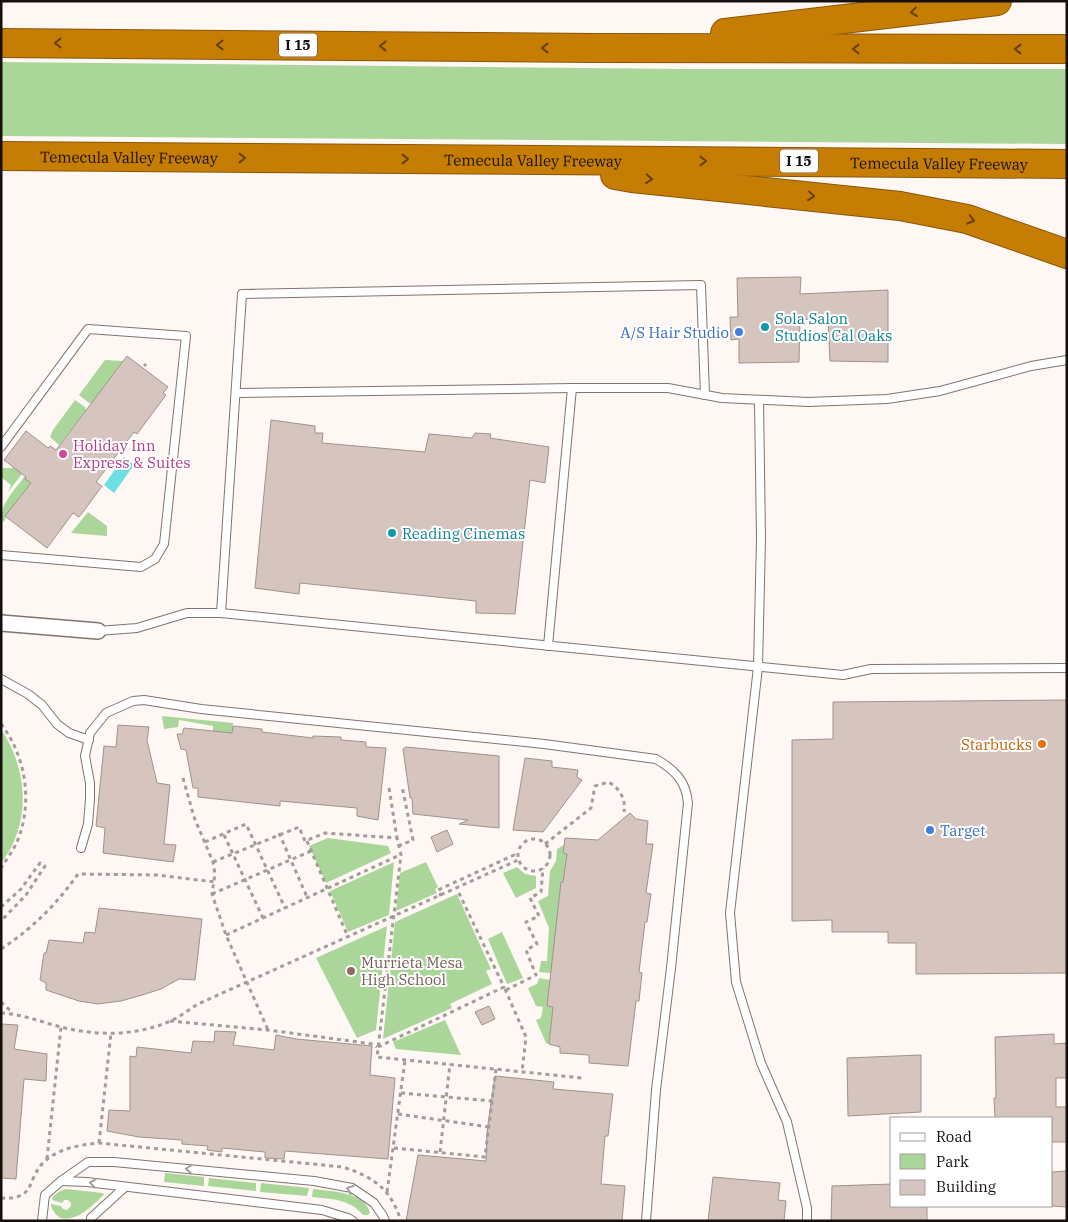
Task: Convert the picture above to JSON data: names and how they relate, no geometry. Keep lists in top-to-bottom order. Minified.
{"streets":{"highway":["I 15","Temecula Valley Freeway"]},"places":["Sola Salon Studios Cal Oaks","A/S Hair Studio","Holiday Inn Express & Suites","Reading Cinemas","Starbucks","Target","Murrieta Mesa High School"],"legend":["Road","Park","Building"]}
